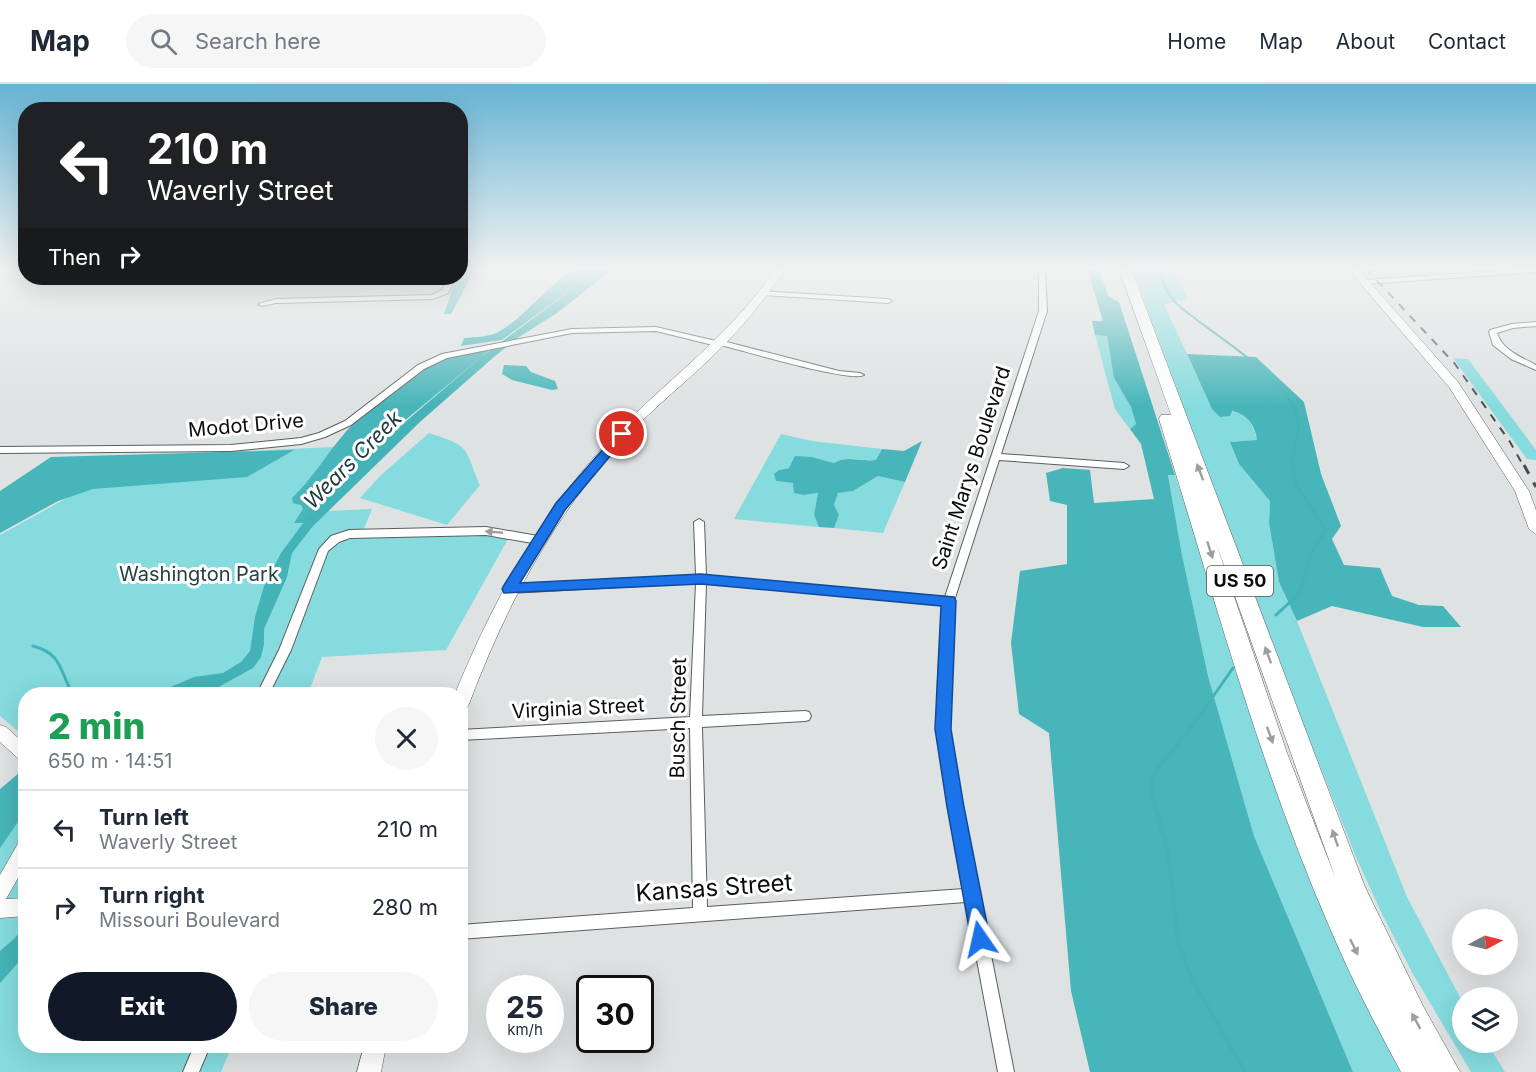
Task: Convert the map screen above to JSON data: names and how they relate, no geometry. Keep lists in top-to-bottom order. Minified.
{"streets":{"highway":["US 50"],"street":["Modot Drive","Saint Marys Boulevard","Virginia Street","Busch Street","Kansas Street"]},"crossings":[["Saint Marys Boulevard","Kansas Street"],["Virginia Street","Busch Street"],["Busch Street","Kansas Street"]],"water":["Wears Creek"],"parks":["Washington Park"],"north":"right","page":{"header":"Map","search":"Search here","nav":["Home","Map","About","Contact"],"turn":["210 m","Waverly Street"],"then":"Then","heading":["2 min","650 m · 14:51"],"list":[{"name":"Turn left","note":"Waverly Street","value":"210 m"},{"name":"Turn right","note":"Missouri Boulevard","value":"280 m"}],"buttons":["Exit","Share"],"speed":"25 km/h","limit":"30"}}
